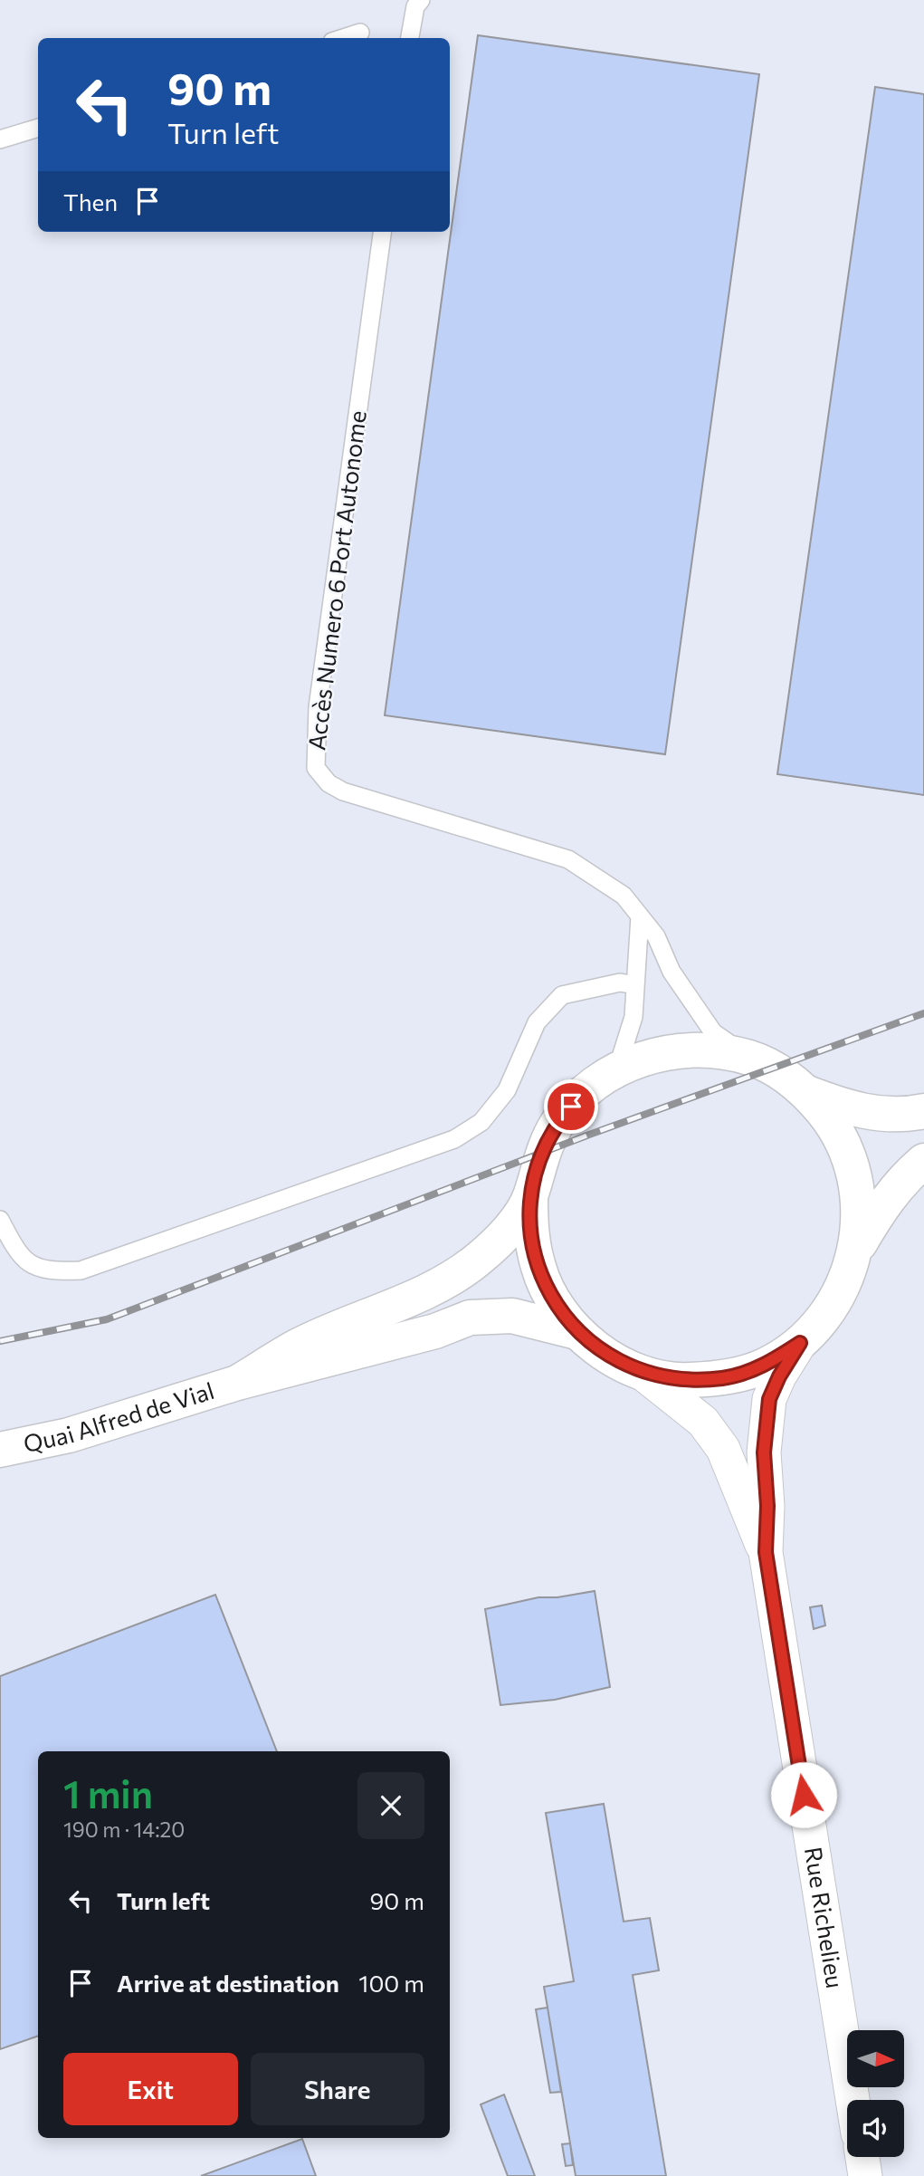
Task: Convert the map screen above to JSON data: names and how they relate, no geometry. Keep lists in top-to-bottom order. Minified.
{"streets":{"main road":["Quai Alfred de Vial"],"street":["Rue Richelieu"],"lane":["Accès Numero 6 Port Autonome"]},"north":"right","page":{"turn":["90 m","Turn left"],"then":"Then","heading":["1 min","190 m · 14:20"],"list":[{"name":"Turn left","value":"90 m"},{"name":"Arrive at destination","value":"100 m"}],"buttons":["Exit","Share"]}}
